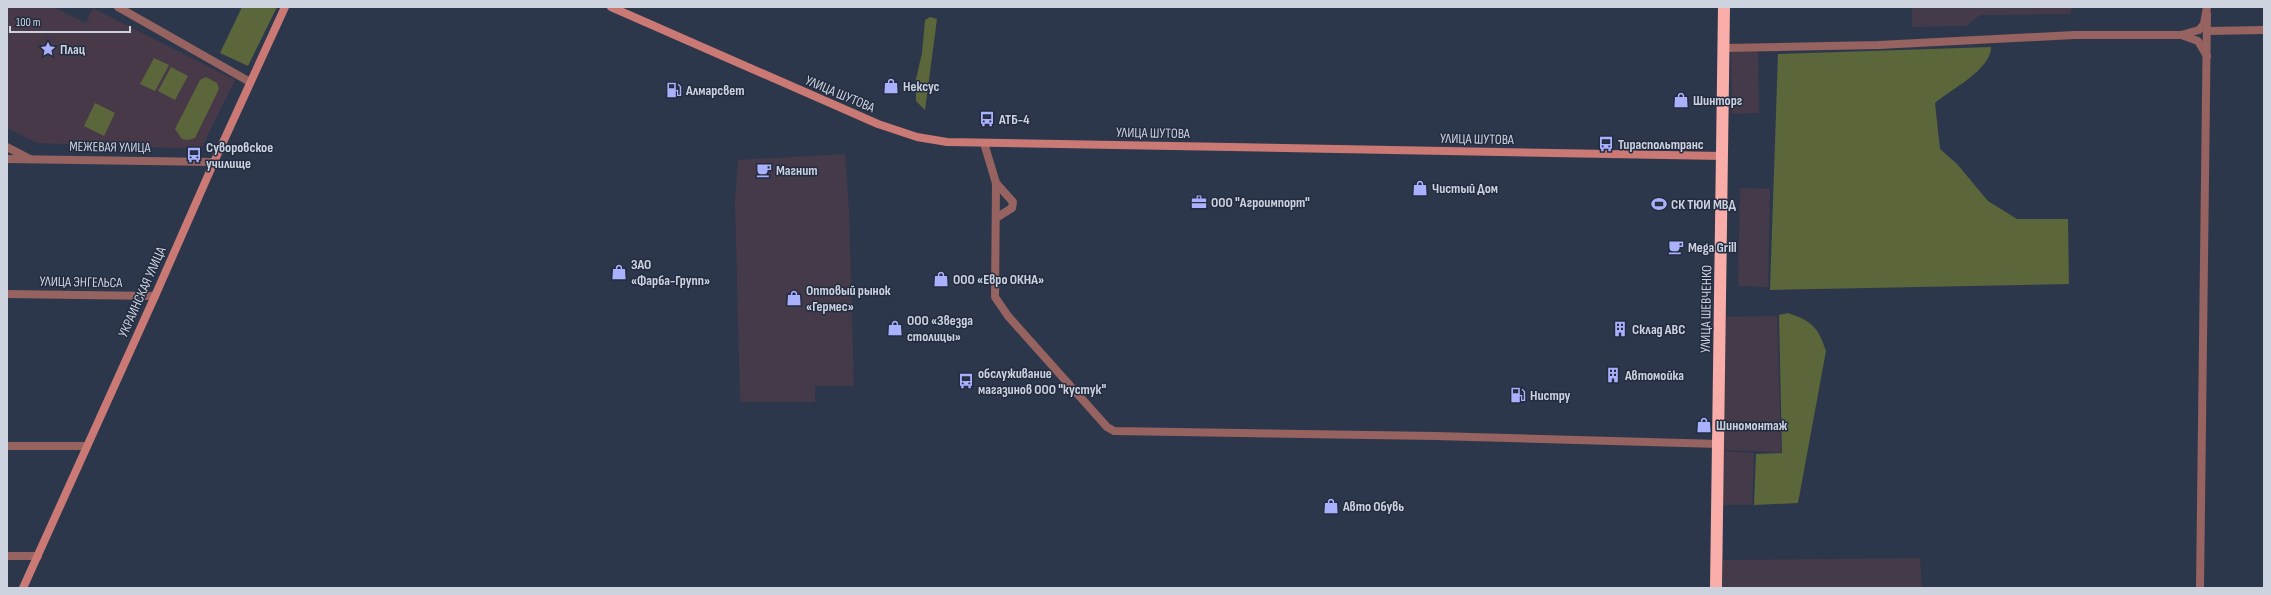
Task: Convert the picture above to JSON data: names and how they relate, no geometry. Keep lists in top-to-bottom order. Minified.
{"streets":{"highway":["УЛИЦА ШЕВЧЕНКО"],"street":["УЛИЦА ШУТОВА","МЕЖЕВАЯ УЛИЦА","УЛИЦА ЭНГЕЛЬСА","УКРАИНСКАЯ УЛИЦА"]},"crossings":[["УЛИЦА ШУТОВА","УЛИЦА ШЕВЧЕНКО"],["МЕЖЕВАЯ УЛИЦА","УКРАИНСКАЯ УЛИЦА"],["УЛИЦА ЭНГЕЛЬСА","УКРАИНСКАЯ УЛИЦА"]],"places":{"place":["Плац"],"shop":["Нексус","Шинторг","Чистый Дом","ЗАО «Фарба-Групп»","ООО «Евро ОКНА»","Оптовый рынок «Гермес»","ООО «Звезда столицы»","Шиномонтаж","Авто Обувь"],"fuel station":["Алмарсвет","Нистру"],"bus stop":["АТБ-4","Тираспольтранс","Суворовское училище","обслуживание магазинов ООО \"кустук\""],"cafe":["Магнит","Mega Grill"],"office":["ООО \"Агроимпорт\""],"sports":["СК ТЮИ МВД"],"building":["Склад АВС","Автомойка"]},"scale_bar":"100 m"}
